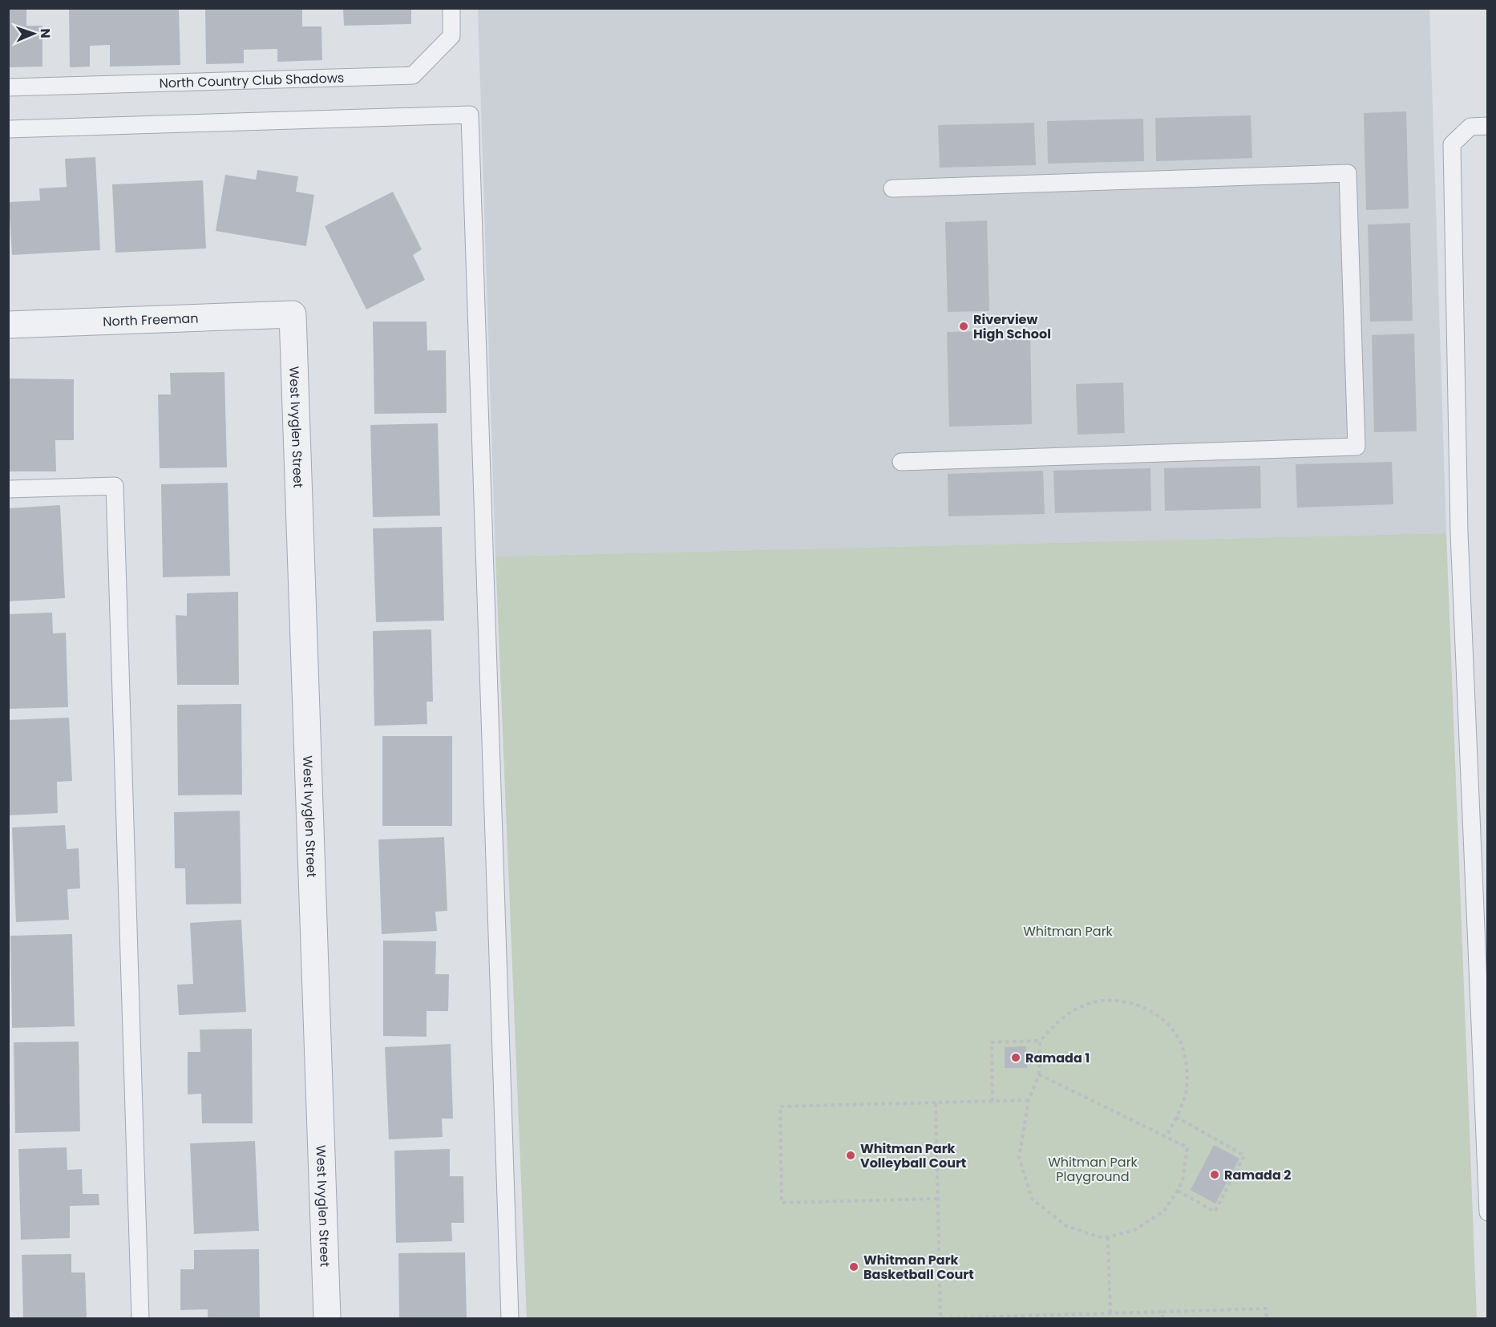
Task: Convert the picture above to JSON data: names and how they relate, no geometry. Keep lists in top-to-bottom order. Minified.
{"streets":{"street":["North Freeman","West Ivyglen Street"],"lane":["North Country Club Shadows"]},"crossings":[["North Freeman","West Ivyglen Street"]],"parks":["Whitman Park","Whitman Park Playground"],"places":["Riverview High School","Ramada 1","Whitman Park Volleyball Court","Ramada 2","Whitman Park Basketball Court"],"north":"right"}
